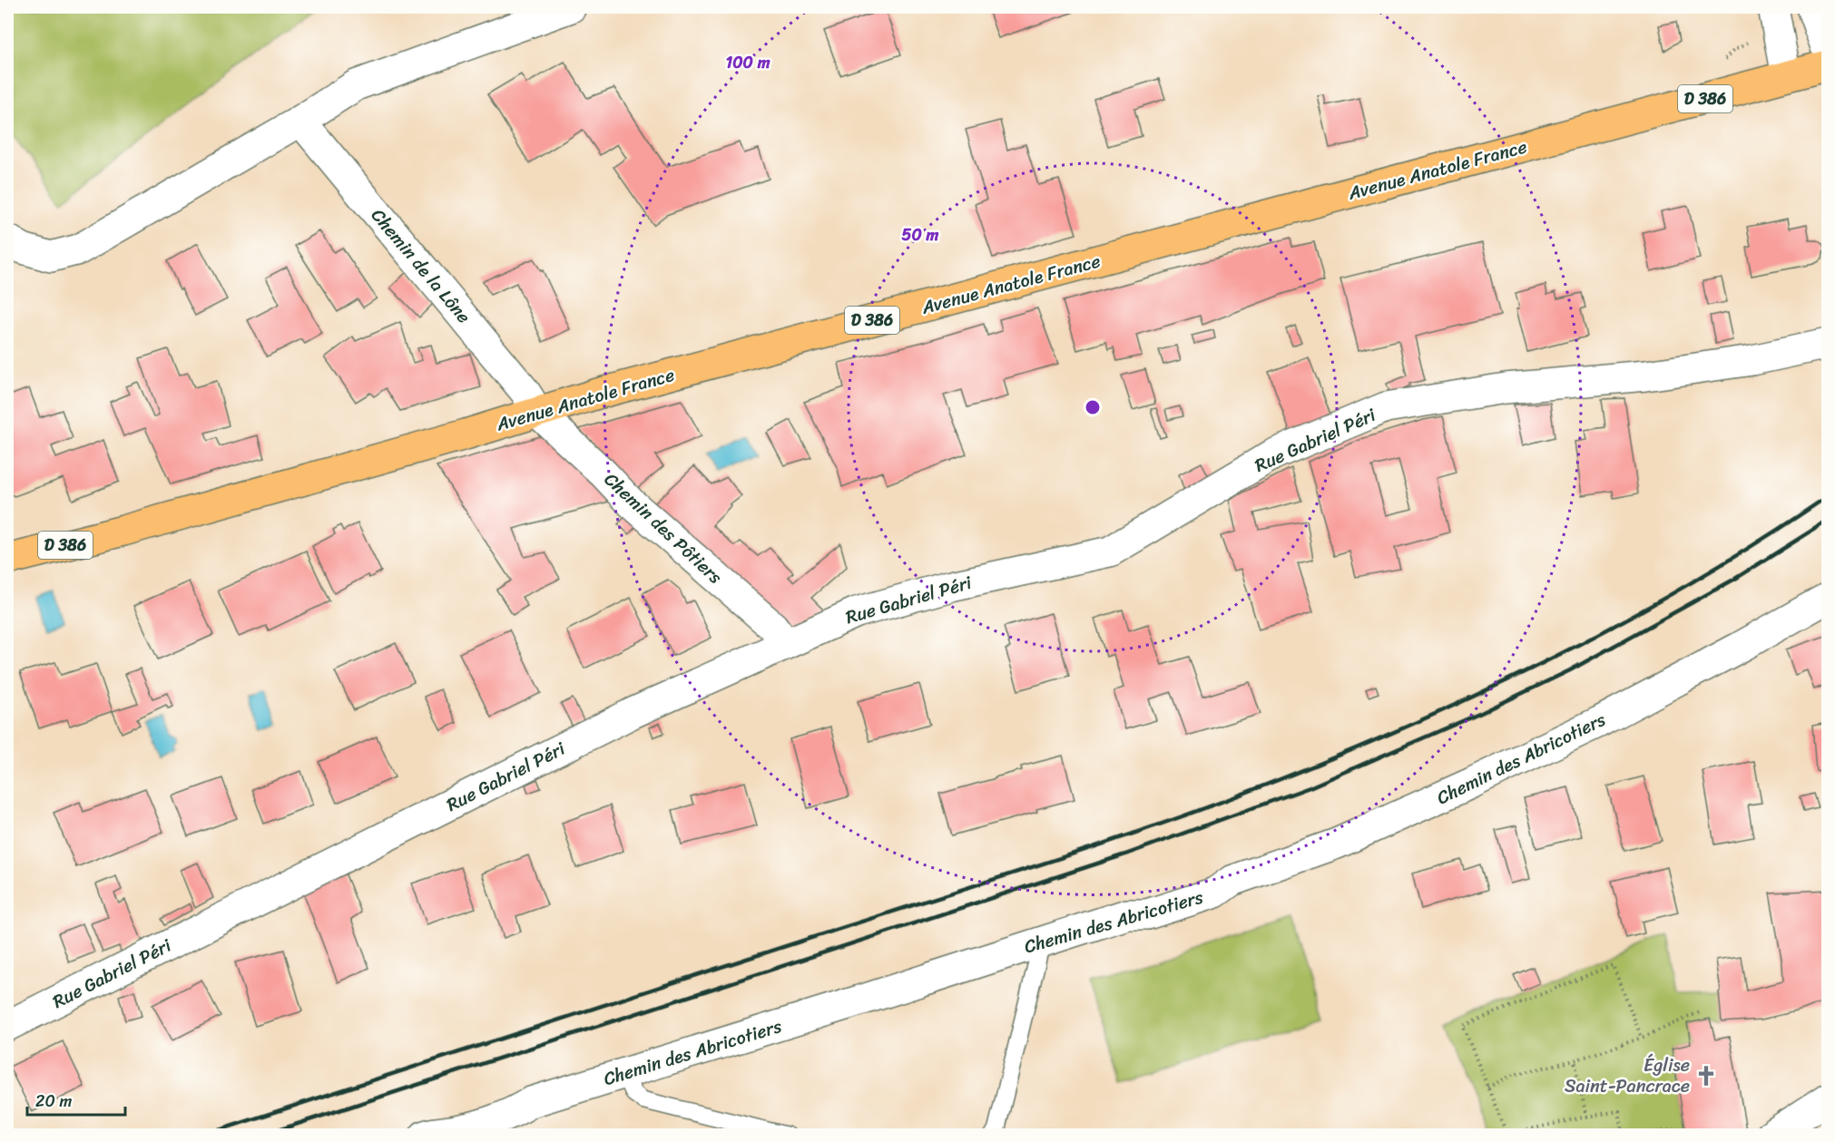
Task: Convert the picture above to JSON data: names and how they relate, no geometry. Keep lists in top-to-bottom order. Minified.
{"streets":{"main road":["D 386","Avenue Anatole France"],"street":["Chemin de la Lône","Rue Gabriel Péri","Chemin des Pôtiers","Chemin des Abricotiers"]},"crossings":[["Avenue Anatole France","Chemin de la Lône"],["Avenue Anatole France","Chemin des Pôtiers"],["Chemin de la Lône","Chemin des Pôtiers"],["Rue Gabriel Péri","Chemin des Pôtiers"]],"places":{"church":["Église Saint-Pancrace"]},"scale_bar":"20 m","rings":["100 m","50 m"]}
